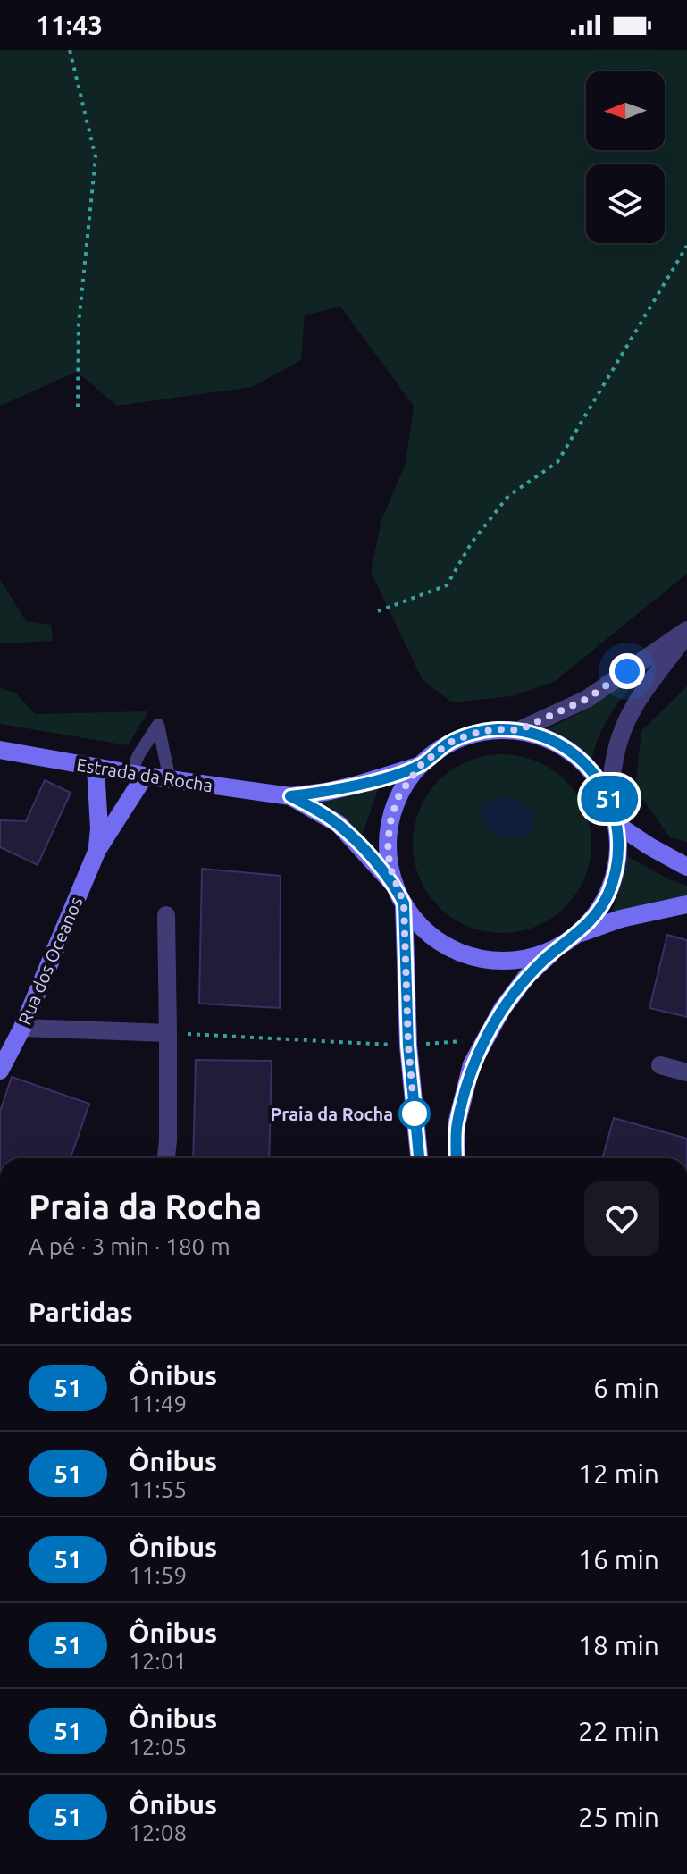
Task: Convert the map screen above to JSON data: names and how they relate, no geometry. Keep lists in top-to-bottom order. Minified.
{"streets":{"main road":["Estrada da Rocha","Rua dos Oceanos"]},"places":["Praia da Rocha"],"lines":["bus line 51"],"north":"left","page":{"status":"11:43","on_map":"51","heading":[["Praia da Rocha","A pé · 3 min · 180 m"],"Partidas"],"list":[{"mark":"51","name":"Ônibus","note":"11:49","value":"6 min"},{"mark":"51","name":"Ônibus","note":"11:55","value":"12 min"},{"mark":"51","name":"Ônibus","note":"11:59","value":"16 min"},{"mark":"51","name":"Ônibus","note":"12:01","value":"18 min"},{"mark":"51","name":"Ônibus","note":"12:05","value":"22 min"},{"mark":"51","name":"Ônibus","note":"12:08","value":"25 min"}]}}
